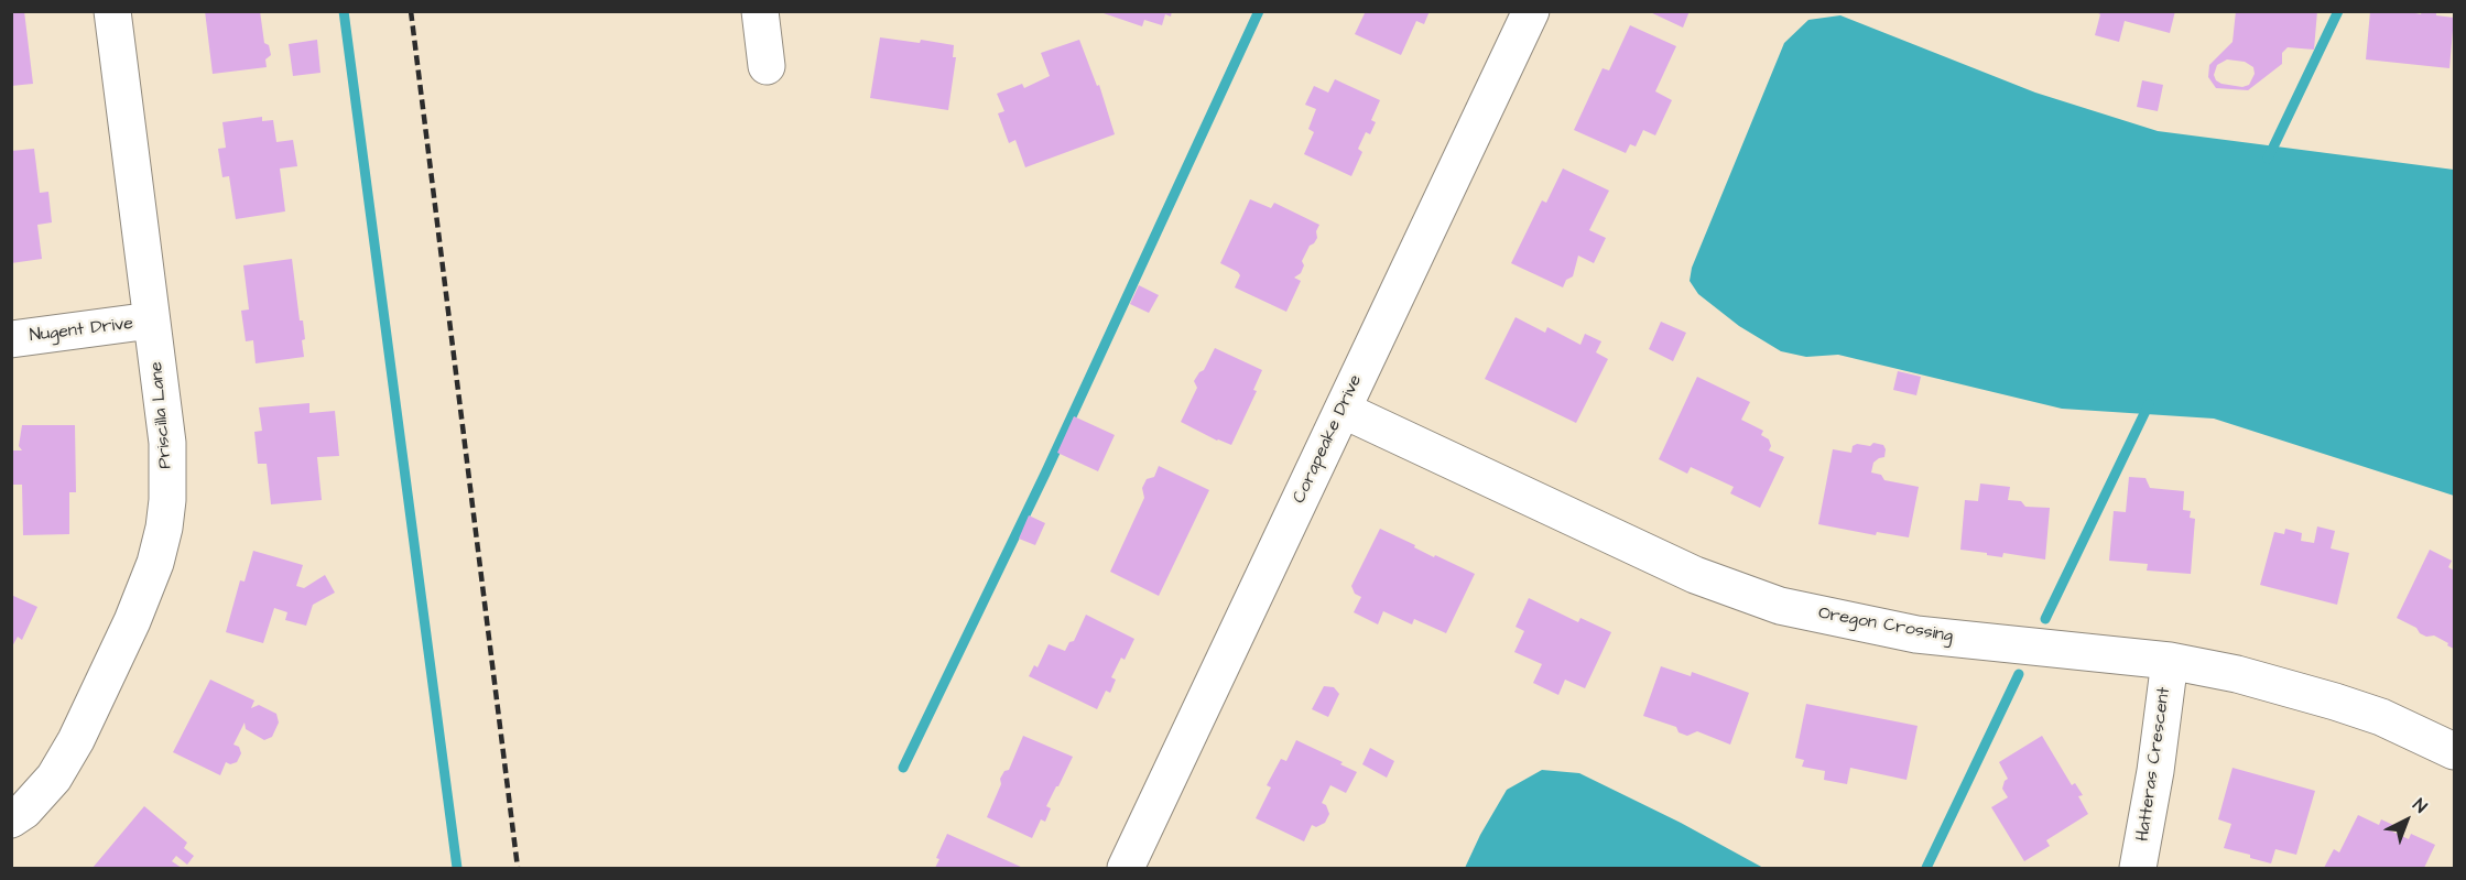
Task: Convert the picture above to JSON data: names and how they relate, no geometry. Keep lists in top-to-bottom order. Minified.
{"streets":{"street":["Nugent Drive","Priscilla Lane","Corapeake Drive","Oregon Crossing","Hatteras Crescent"]},"crossings":[["Nugent Drive","Priscilla Lane"],["Corapeake Drive","Oregon Crossing"],["Oregon Crossing","Hatteras Crescent"]],"north":"top right"}
